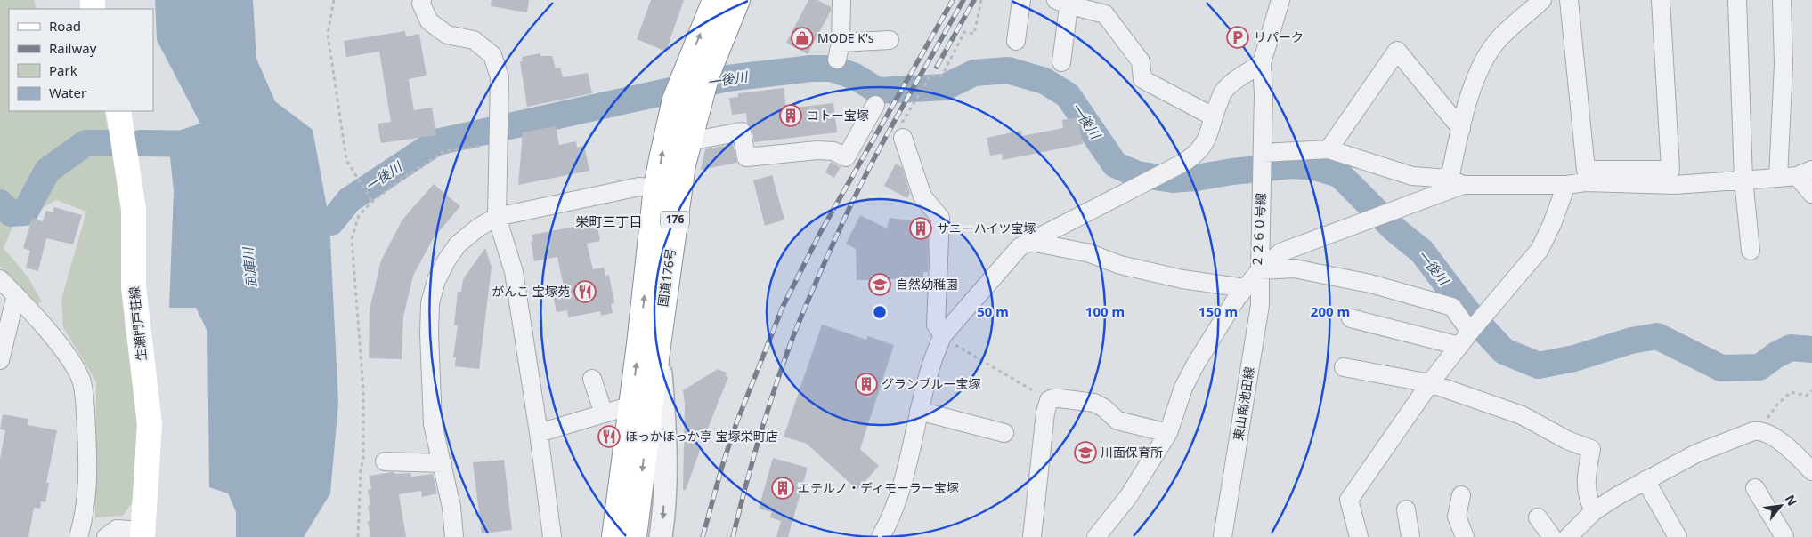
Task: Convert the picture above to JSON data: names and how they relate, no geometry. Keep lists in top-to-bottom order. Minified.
{"streets":{"main road":["176","国道176号","生瀬門戸荘線"],"street":["２２６０号線","東山南池田線"]},"crossings":[["２２６０号線","東山南池田線"]],"districts":["栄町三丁目"],"water":["一後川","武庫川"],"places":{"parking":["リパーク"],"shop":["MODE K's"],"building":["コトー宝塚","サニーハイツ宝塚","グランブルー宝塚","エテルノ・ディモーラー宝塚"],"school or university":["自然幼稚園","川面保育所"],"restaurant":["がんこ 宝塚苑","ほっかほっか亭 宝塚栄町店"]},"legend":["Road","Railway","Park","Water"],"north":"top right","rings":["50 m","100 m","150 m","200 m"]}
